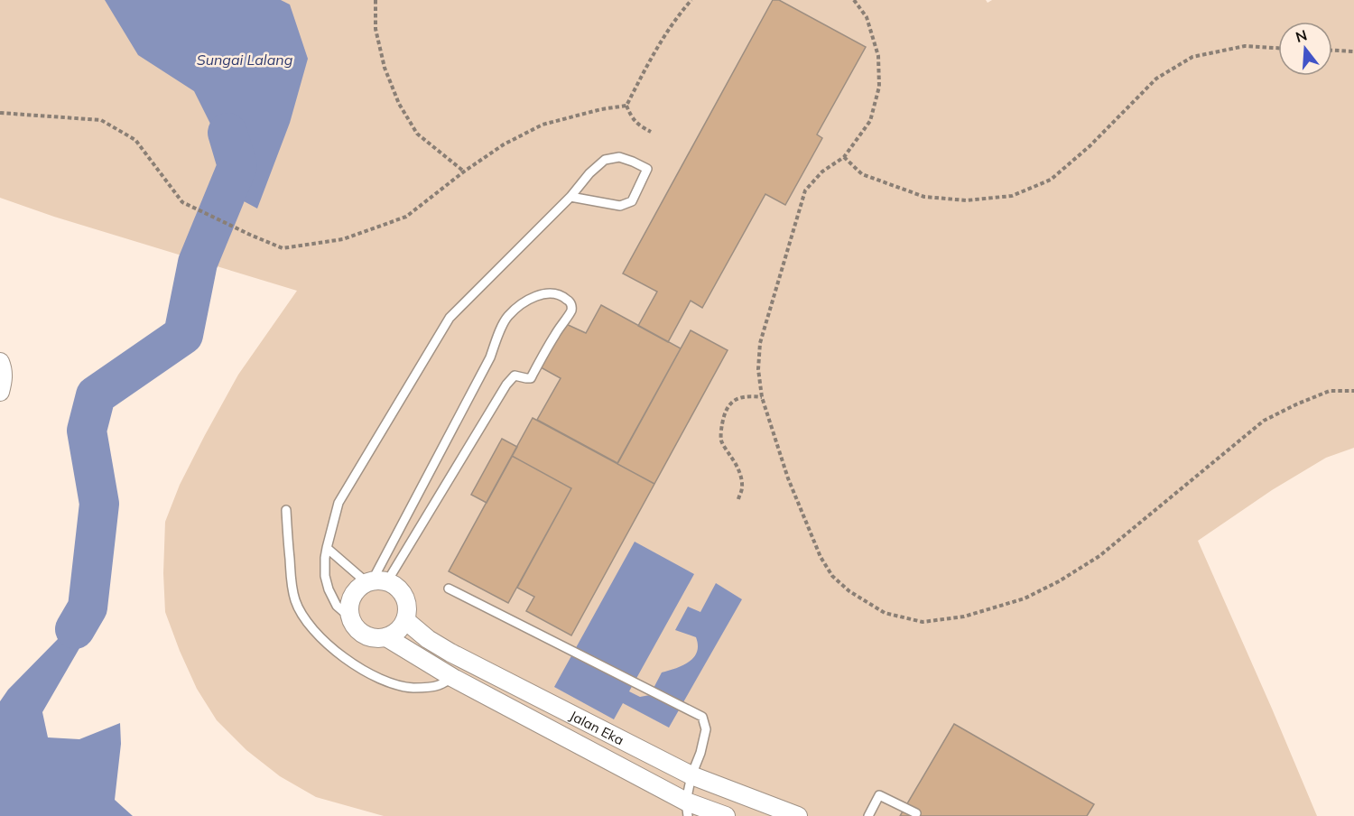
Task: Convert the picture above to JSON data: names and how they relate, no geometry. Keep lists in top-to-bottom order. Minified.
{"streets":{"street":["Jalan Eka"]},"water":["Sungai Lalang"],"north":"top"}
